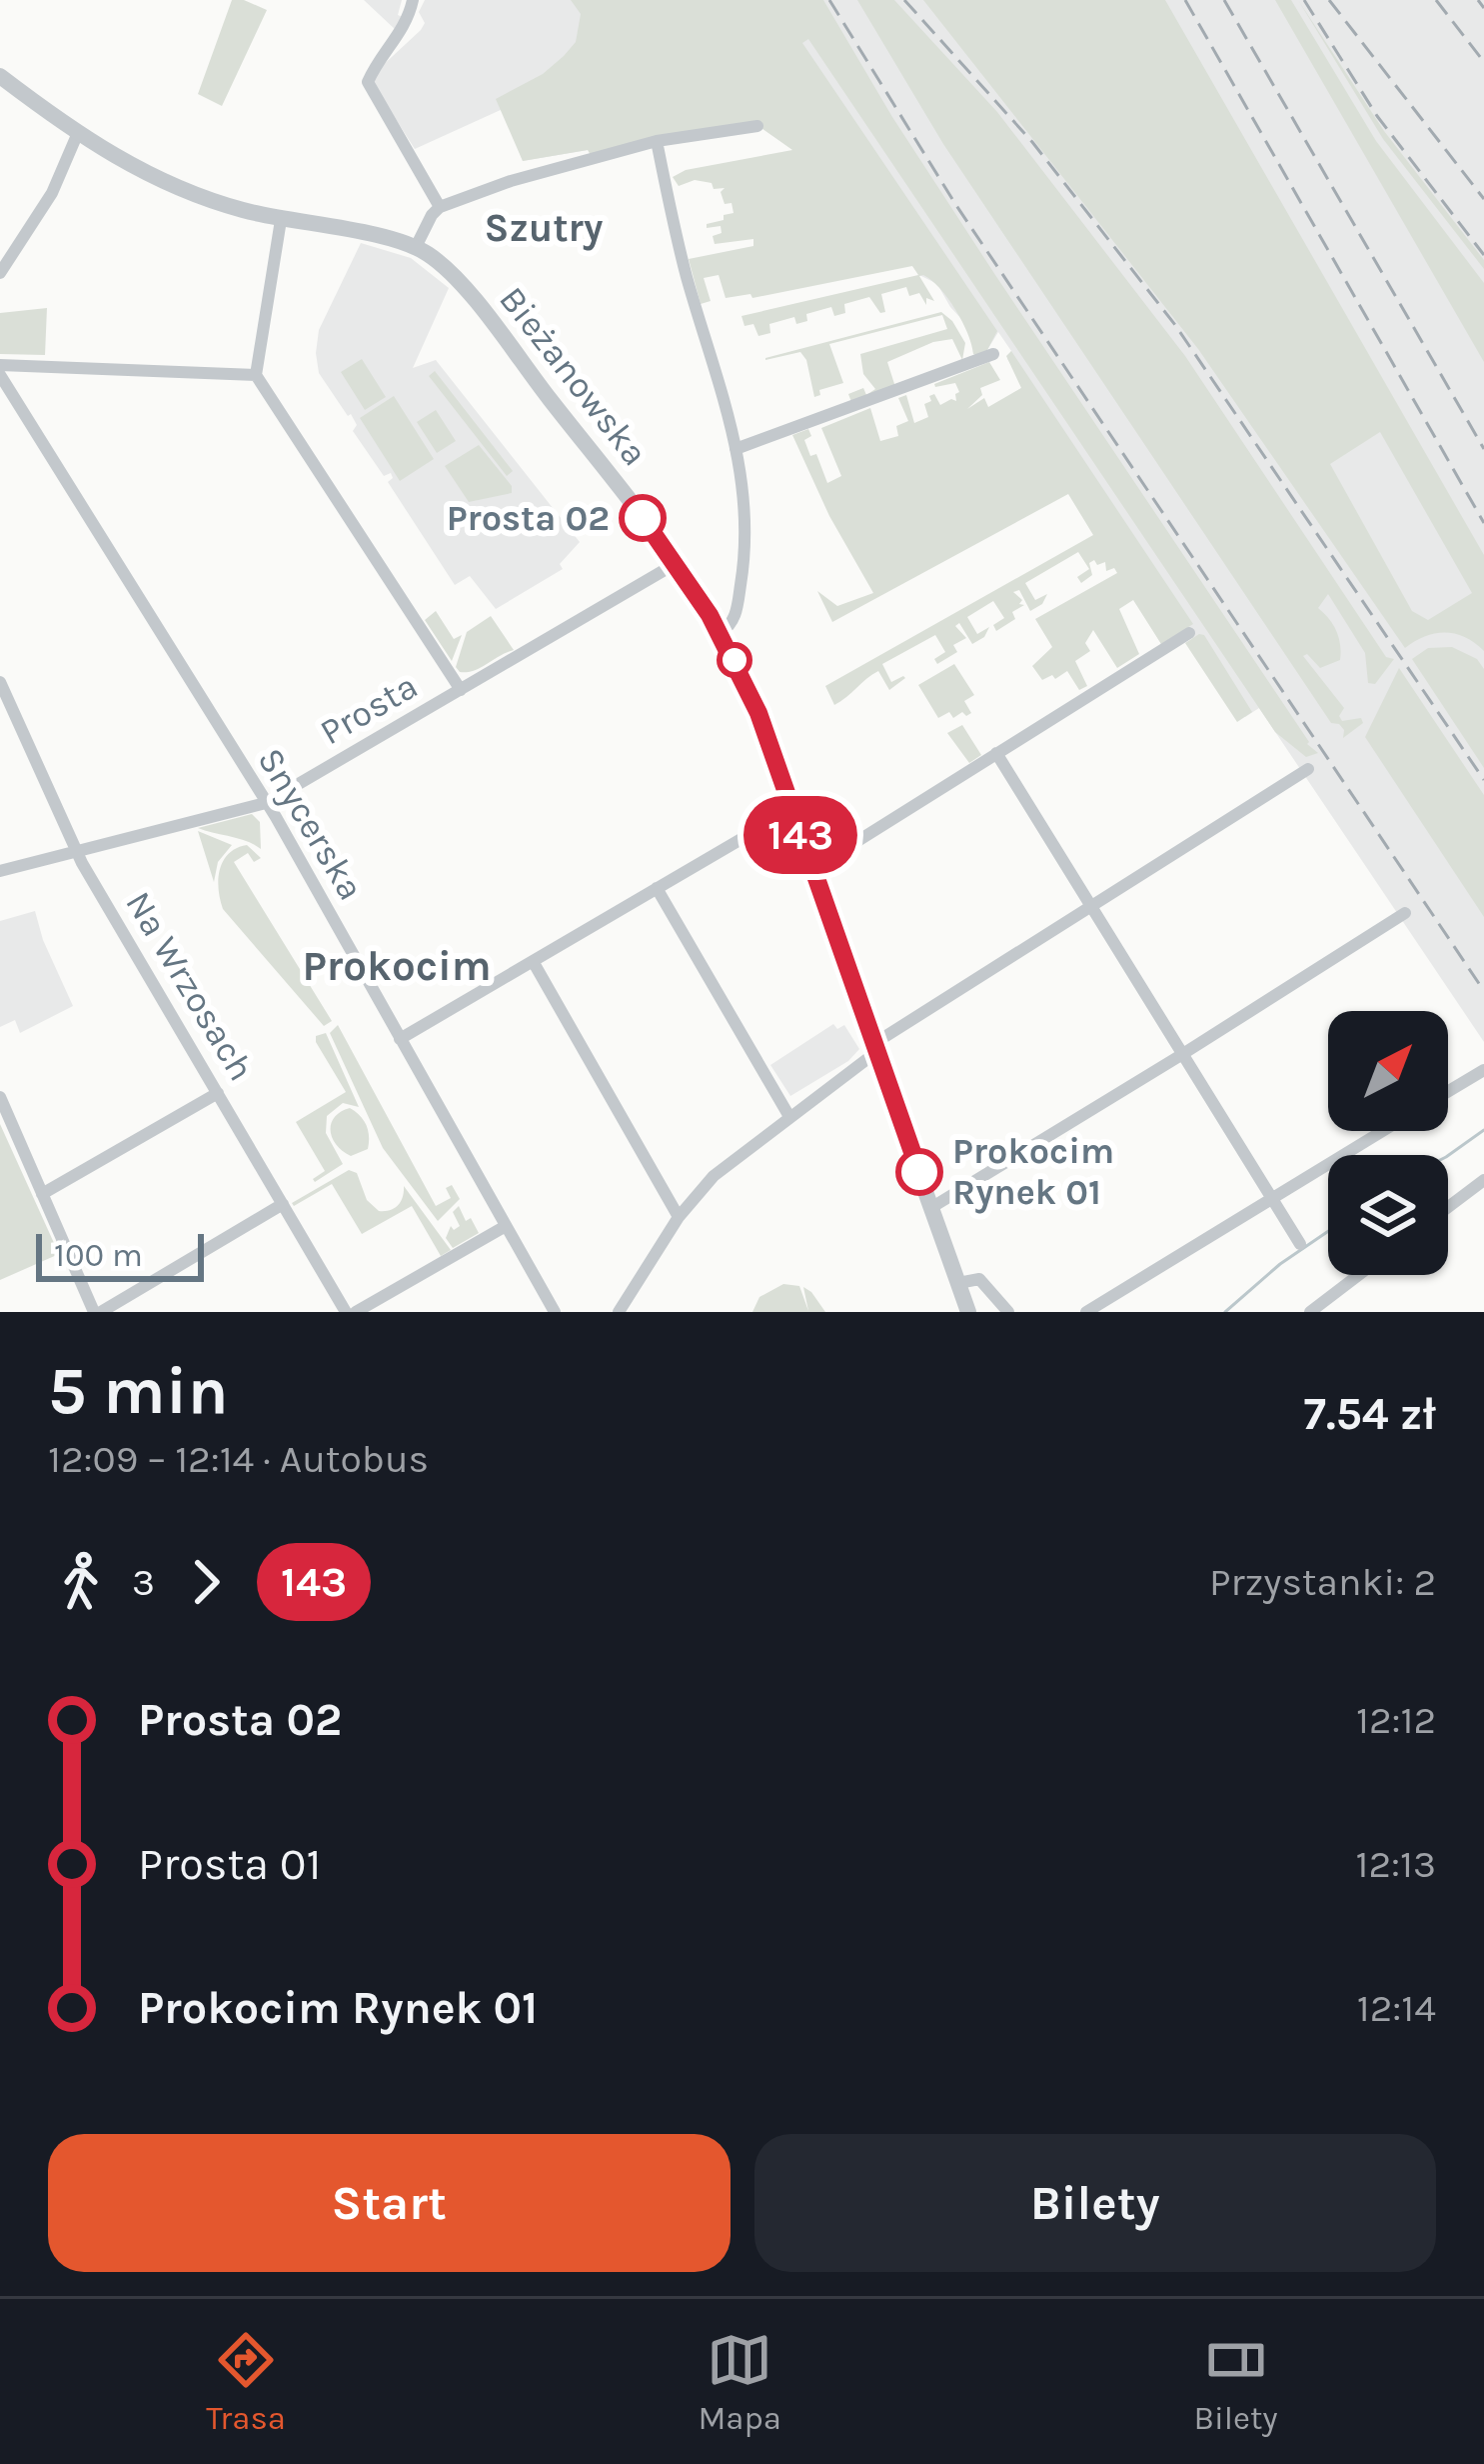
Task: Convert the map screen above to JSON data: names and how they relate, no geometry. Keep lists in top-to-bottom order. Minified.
{"streets":{"street":["Bieżanowska","Prosta","Snycerska","Na Wrzosach"]},"crossings":[["Bieżanowska","Prosta"],["Prosta","Snycerska"],["Prosta","Na Wrzosach"]],"districts":["Szutry","Prokocim"],"places":["Prosta 02","Prokocim Rynek 01"],"lines":["bus line 143"],"scale_bar":"100 m","north":"top right","page":{"on_map":"143","scale":"100 m","heading":["5 min","12:09 – 12:14 · Autobus","7.54 zł"],"legs":["3","143","Przystanki: 2"],"list":[{"name":"Prosta 02","value":"12:12"},{"name":"Prosta 01","value":"12:13"},{"name":"Prokocim Rynek 01","value":"12:14"}],"buttons":["Start","Bilety"],"tabs":["Trasa","Mapa","Bilety"]}}
